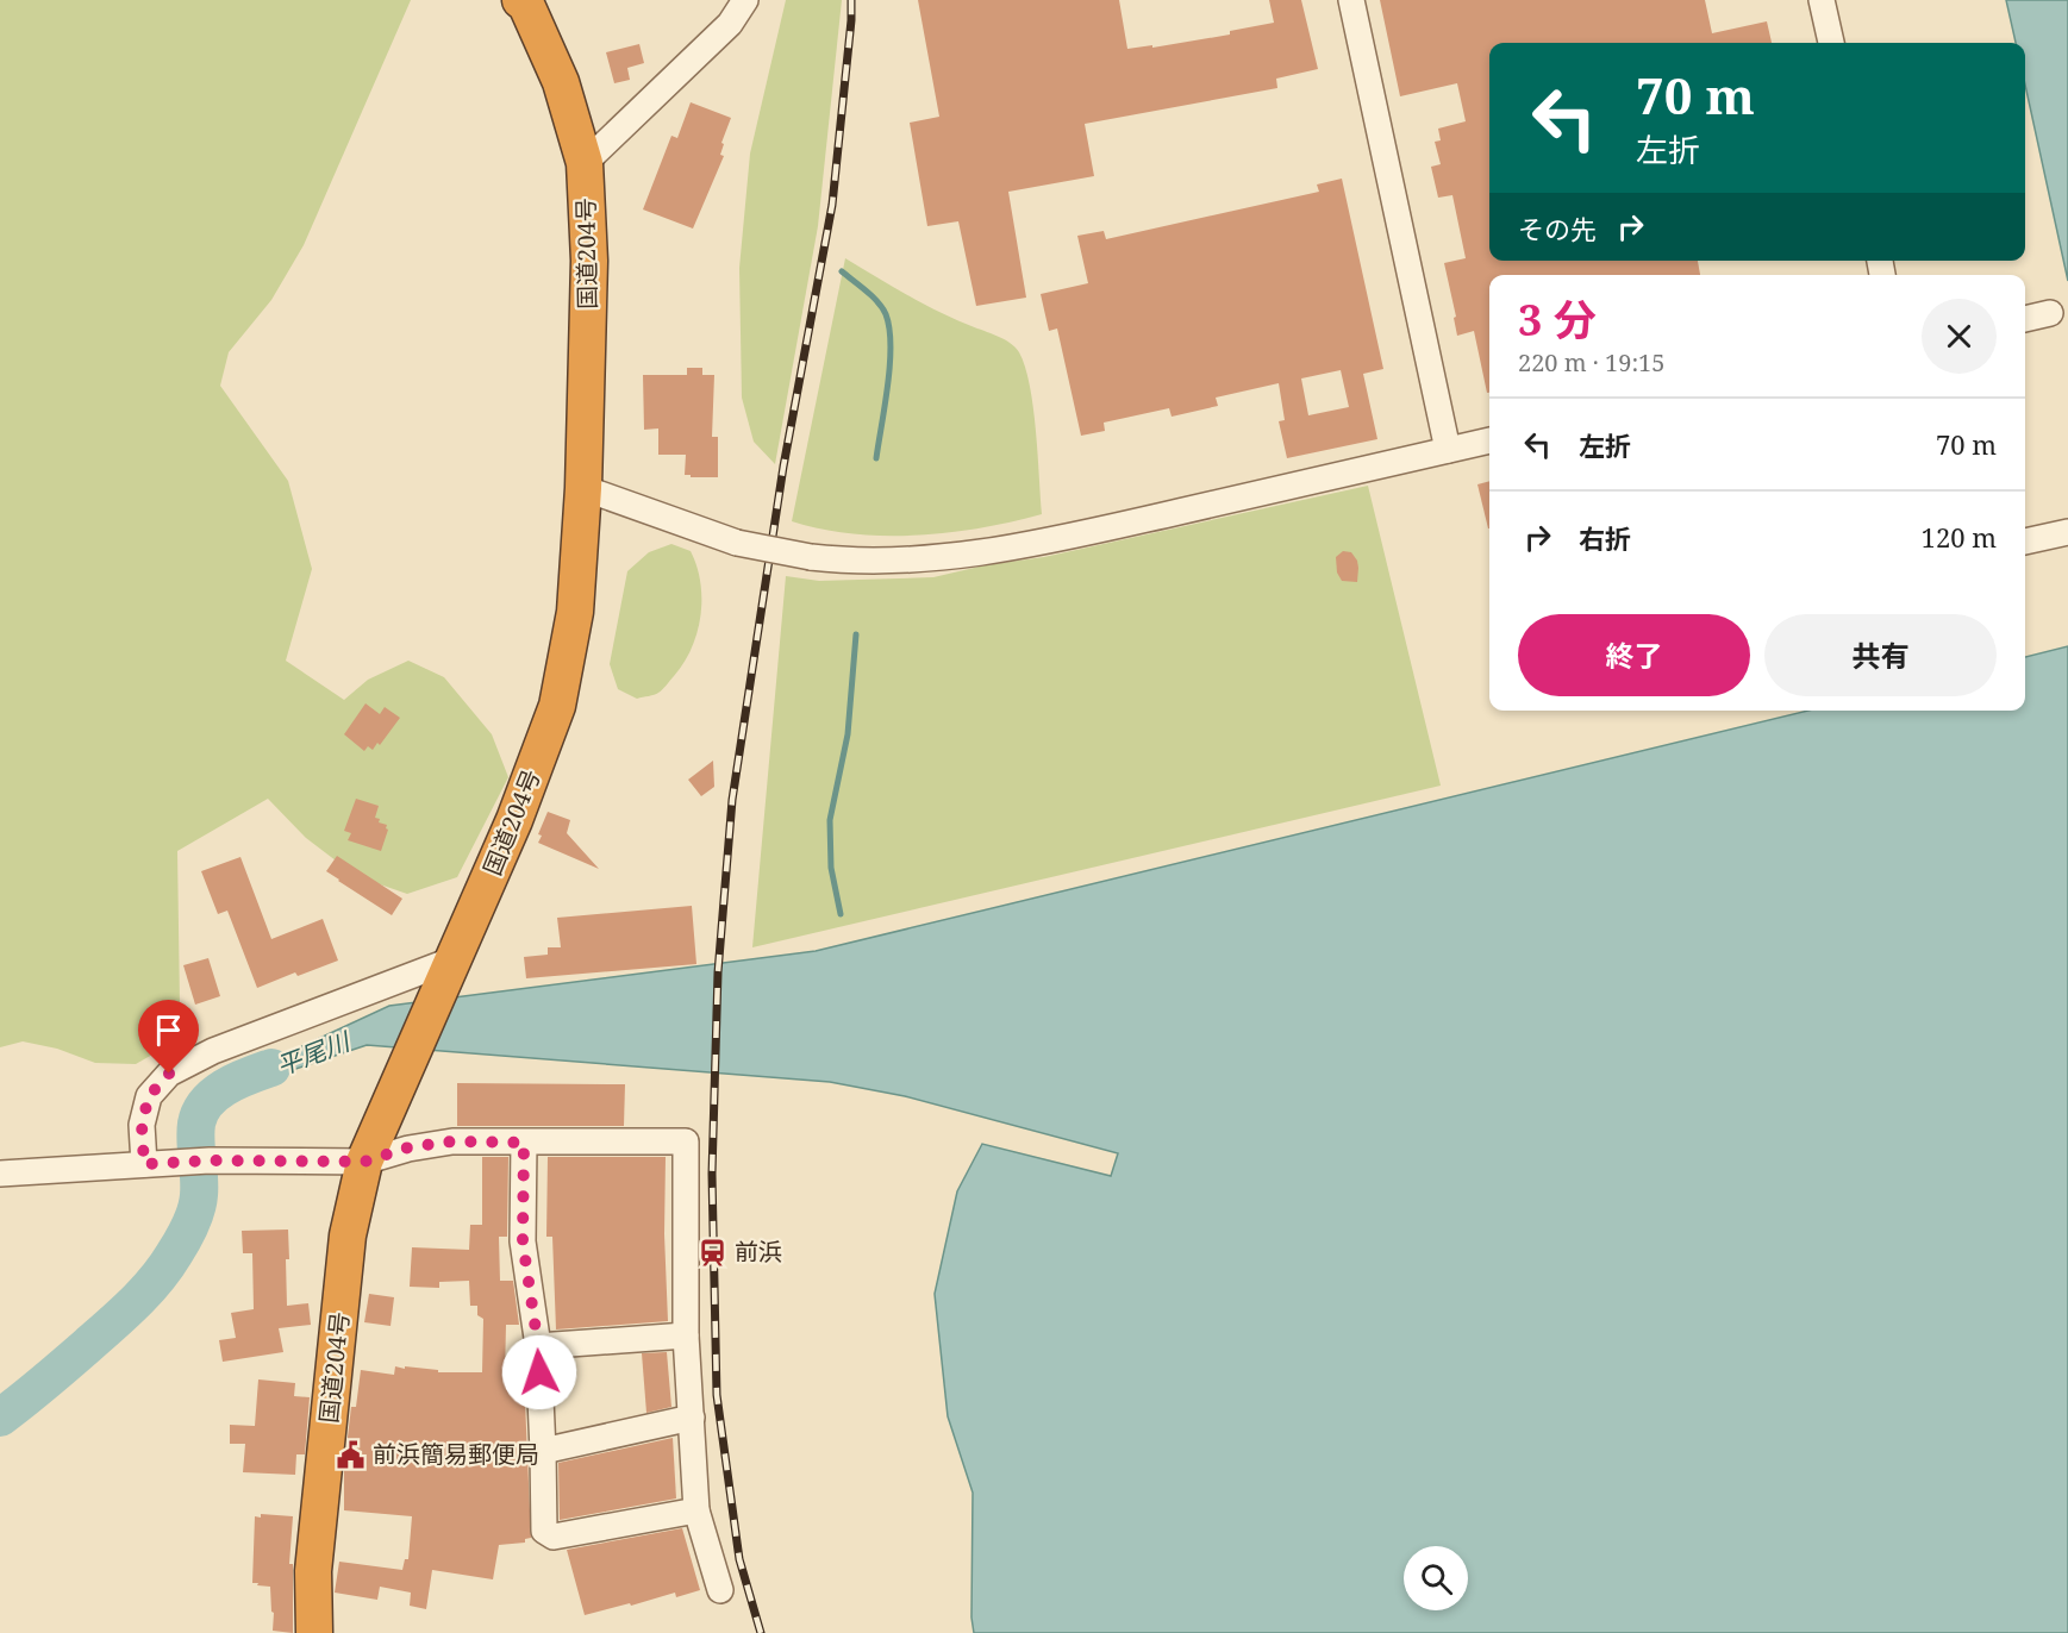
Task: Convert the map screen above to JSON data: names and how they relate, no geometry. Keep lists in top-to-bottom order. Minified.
{"streets":{"highway":["国道204号"]},"water":["平尾川"],"places":{"station":["前浜"],"public building":["前浜簡易郵便局"]},"page":{"turn":["70 m","左折"],"then":"その先","heading":["3 分","220 m · 19:15"],"list":[{"name":"左折","value":"70 m"},{"name":"右折","value":"120 m"}],"buttons":["終了","共有"]}}
